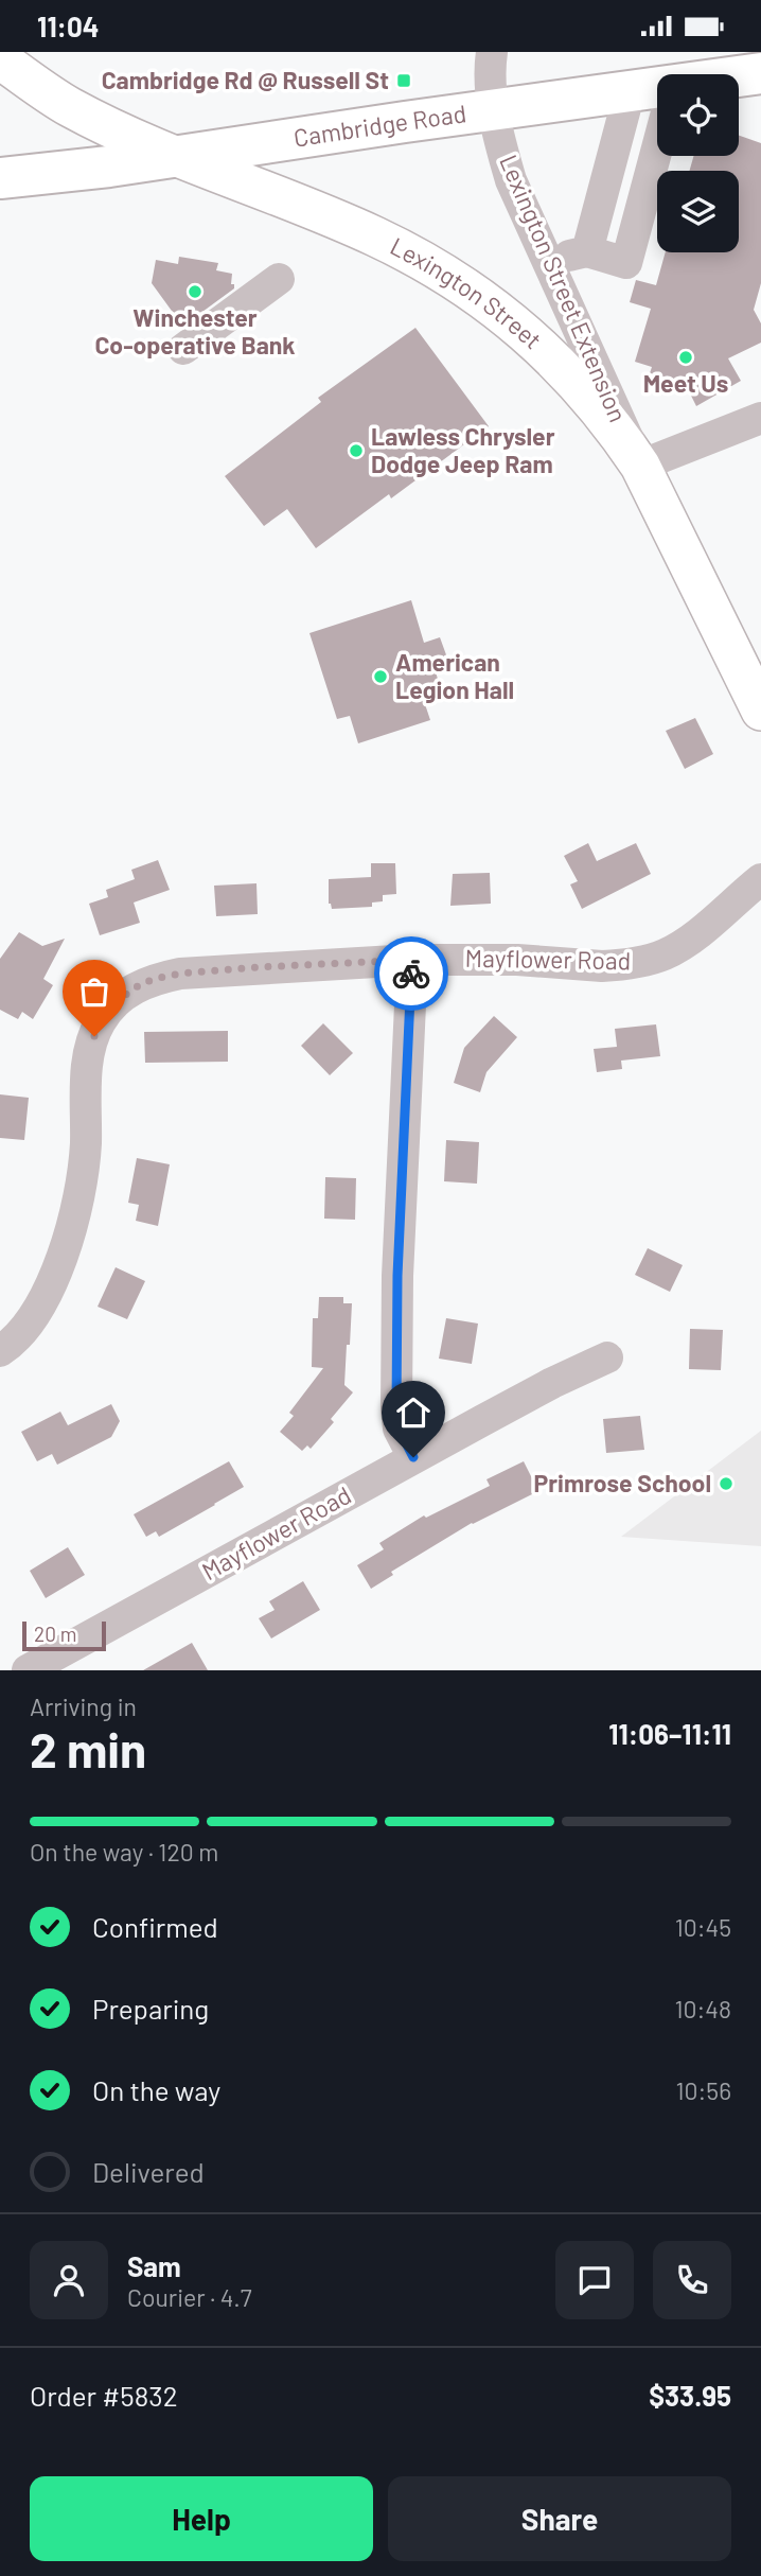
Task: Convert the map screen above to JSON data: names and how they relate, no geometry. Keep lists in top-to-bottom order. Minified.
{"streets":{"highway":["Cambridge Road"],"main road":["Lexington Street"],"street":["Lexington Street Extension","Mayflower Road"]},"crossings":[["Cambridge Road","Lexington Street Extension"],["Cambridge Road","Lexington Street"],["Lexington Street Extension","Lexington Street"]],"places":{"transit":["Cambridge Rd @ Russell St"],"other":["Winchester Co-operative Bank","Meet Us","Lawless Chrysler Dodge Jeep Ram","American Legion Hall","Primrose School"]},"scale_bar":"20 m","page":{"status":"11:04","scale":"20 m","heading":["2 min","Arriving in","11:06–11:11"],"panel":["Sam","Courier · 4.7","Order #5832","$33.95"],"bar":"On the way · 120 m","list":[["Confirmed","10:45"],["Preparing","10:48"],["On the way","10:56"],"Delivered"],"buttons":["Help","Share"]}}
